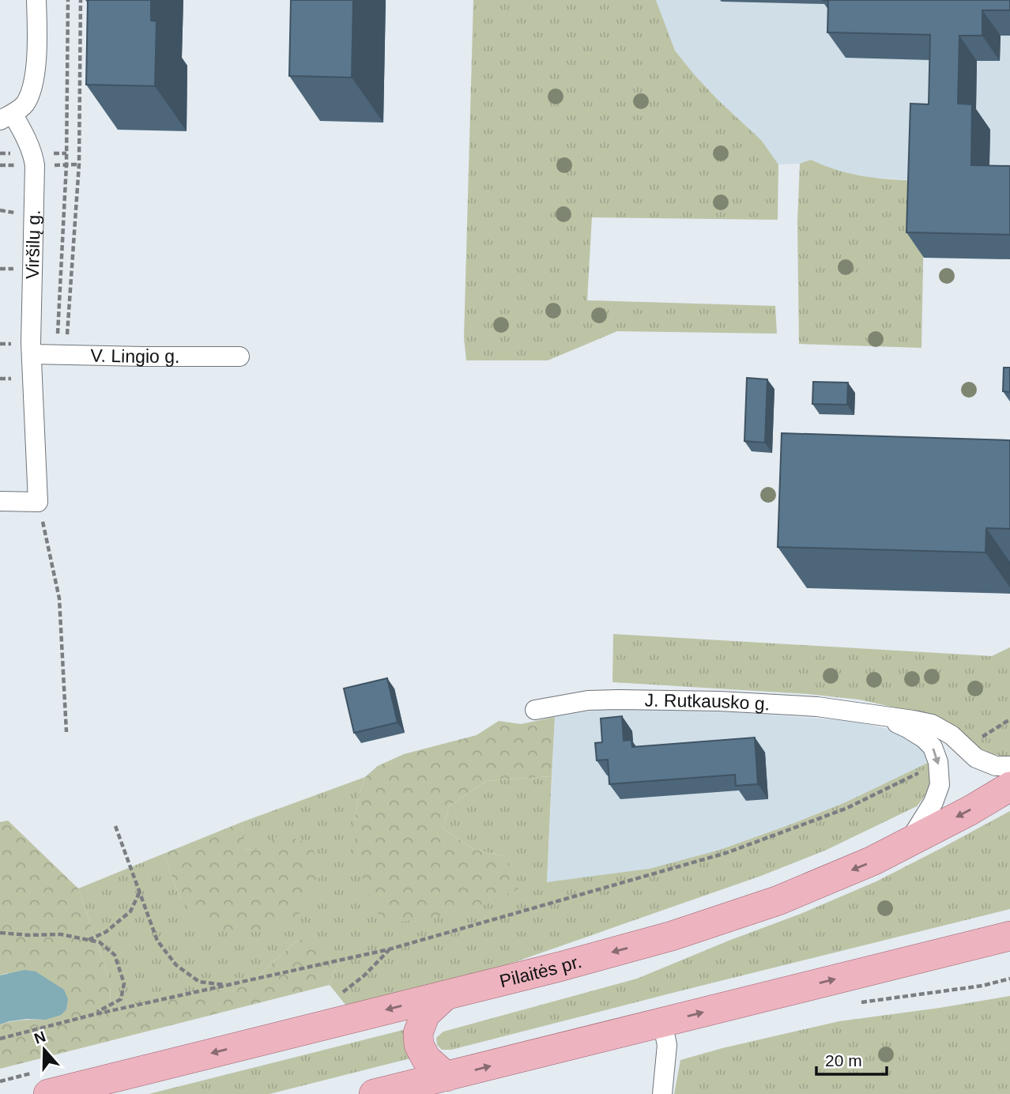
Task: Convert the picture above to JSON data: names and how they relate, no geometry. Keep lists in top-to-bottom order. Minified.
{"streets":{"main road":["Pilaitės pr."],"street":["Viršilų g.","V. Lingio g.","J. Rutkausko g."]},"crossings":[["Viršilų g.","V. Lingio g."]],"scale_bar":"20 m","north":"top"}
